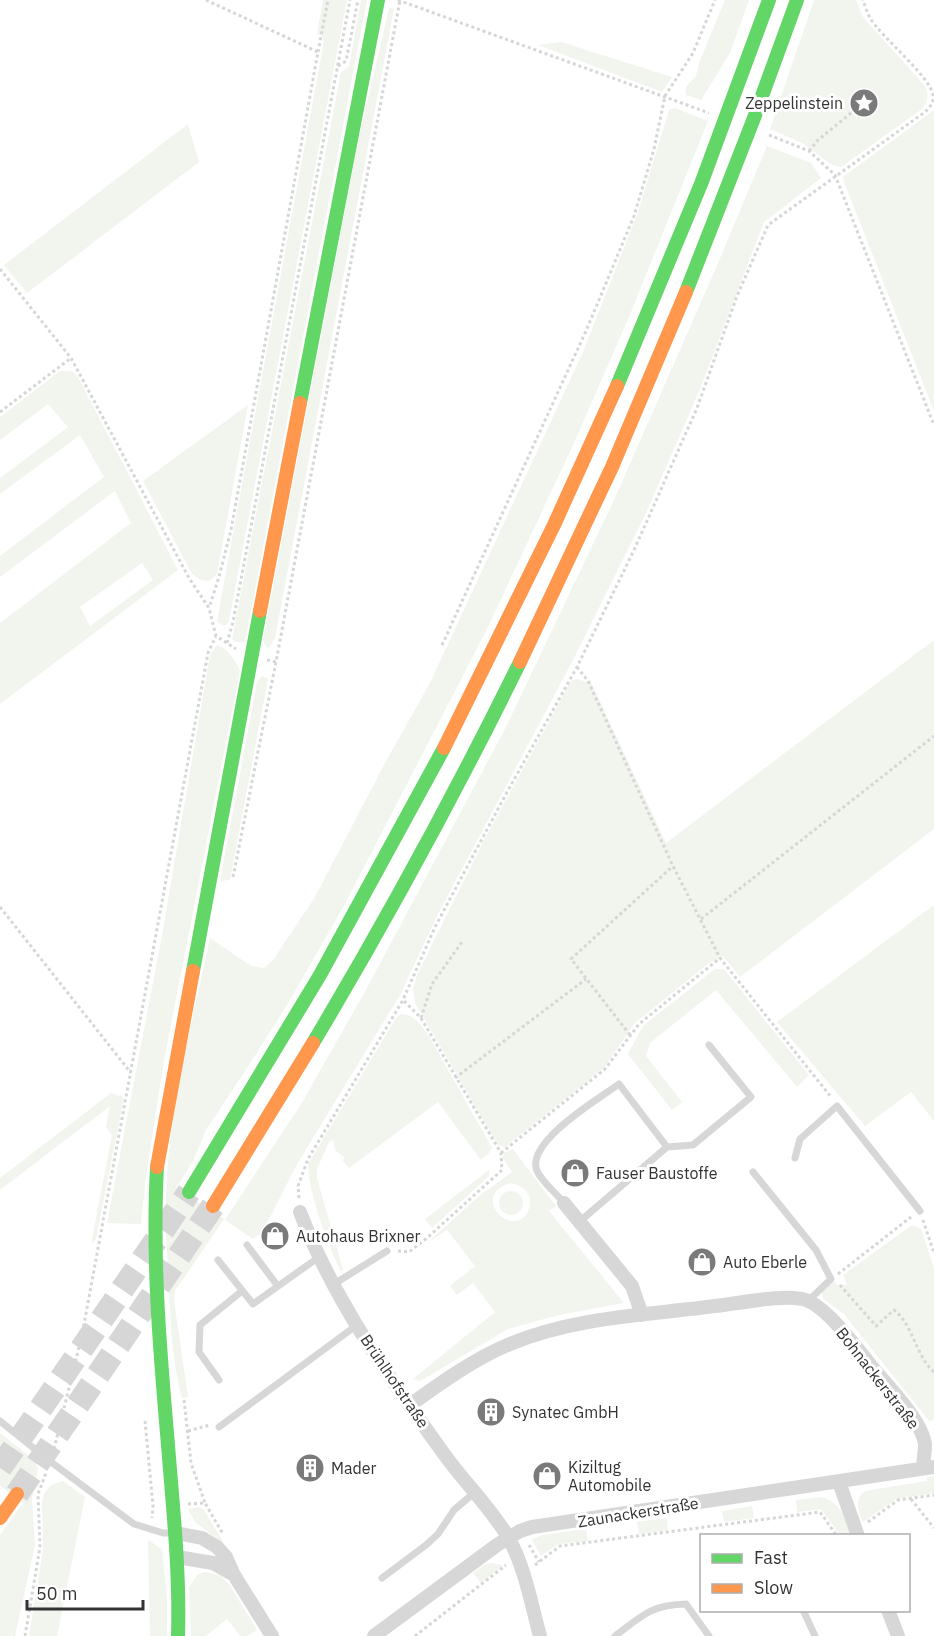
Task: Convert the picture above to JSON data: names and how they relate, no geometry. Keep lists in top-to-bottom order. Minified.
{"streets":{"street":["Bohnackerstraße","Brühlhofstraße","Zaunackerstraße"]},"crossings":[["Bohnackerstraße","Zaunackerstraße"],["Brühlhofstraße","Zaunackerstraße"]],"places":{"place":["Zeppelinstein"],"shop":["Fauser Baustoffe","Autohaus Brixner","Auto Eberle","Kiziltug Automobile"],"building":["Synatec GmbH","Mader"]},"legend":["Fast","Slow"],"scale_bar":"50 m"}
